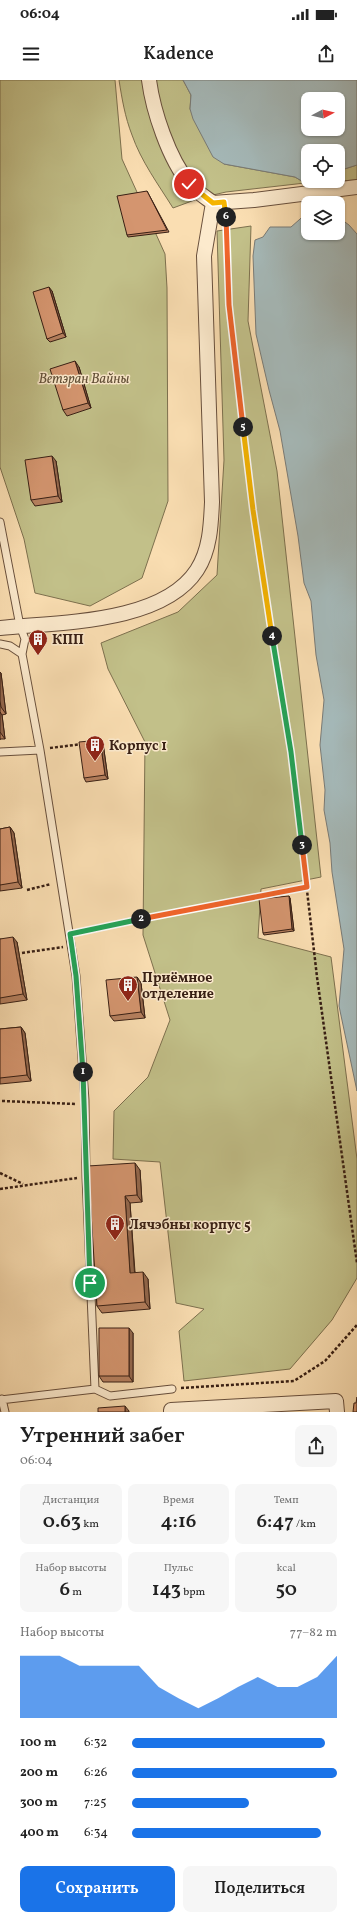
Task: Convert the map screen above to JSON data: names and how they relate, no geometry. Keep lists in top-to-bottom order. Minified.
{"parks":["Ветэран Вайны"],"places":{"building":["КПП","Корпус 1","Приёмное отделение","Лячэбны корпус 5"]},"north":"right","page":{"status":"06:04","header":"Kadence","pins":["6","5","4","3","2","1"],"heading":["Утренний забег","06:04"],"stats":[["Дистанция","0.63 km"],["Время","4:16"],["Темп","6:47 /km"],["Набор высоты","6 m"],["Пульс","143 bpm"],["kcal","50"]],"chart":["Набор высоты","77–82 m"],"list":[{"name":"100 m","note":"6:32"},{"name":"200 m","note":"6:26"},{"name":"300 m","note":"7:25"},{"name":"400 m","note":"6:34"}],"buttons":["Сохранить","Поделиться"]}}
